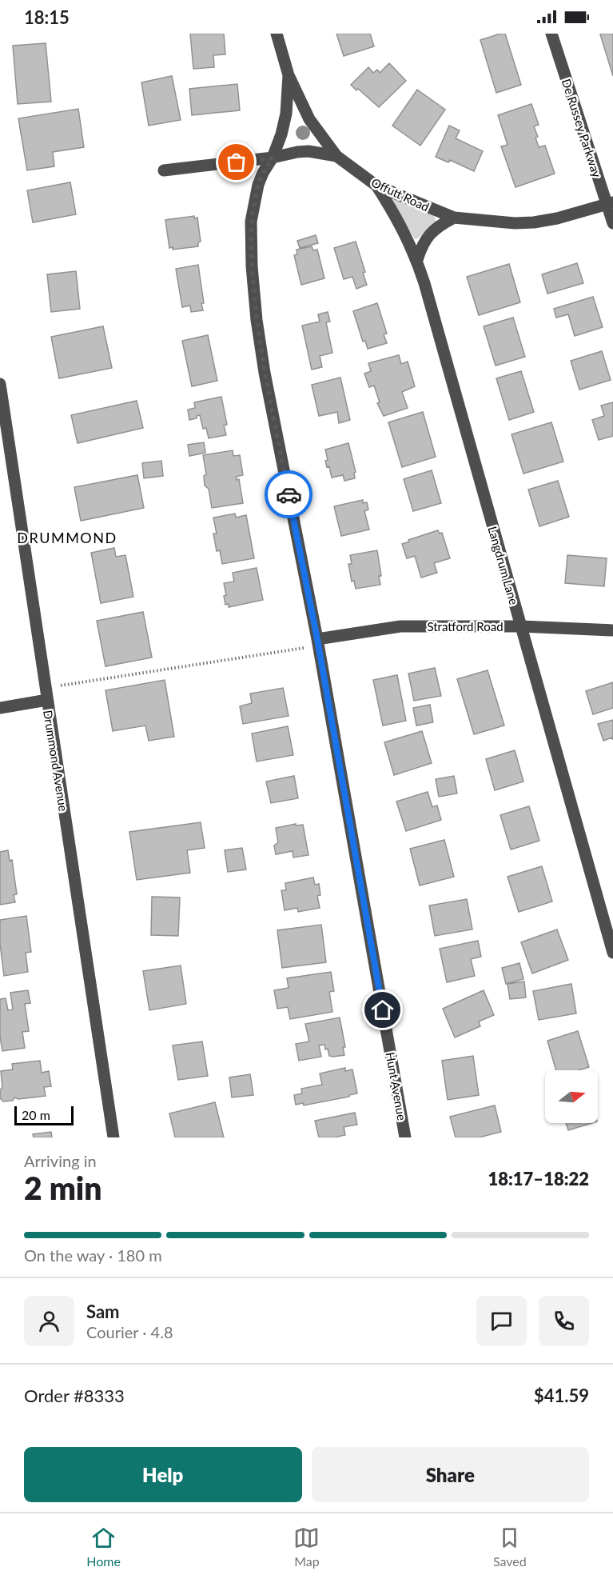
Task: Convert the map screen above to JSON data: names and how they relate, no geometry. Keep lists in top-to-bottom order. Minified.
{"streets":{"street":["De Russey Parkway","Offutt Road","Langdrum Lane","Stratford Road","Drummond Avenue","Hunt Avenue"]},"crossings":[["De Russey Parkway","Offutt Road"],["Offutt Road","Langdrum Lane"],["Offutt Road","Hunt Avenue"],["Langdrum Lane","Stratford Road"],["Stratford Road","Hunt Avenue"]],"districts":["DRUMMOND"],"scale_bar":"20 m","north":"right","page":{"status":"18:15","scale":"20 m","heading":["2 min","Arriving in","18:17–18:22"],"panel":["Sam","Courier · 4.8","Order #8333","$41.59"],"bar":"On the way · 180 m","buttons":["Help","Share"],"tabs":["Home","Map","Saved"]}}
